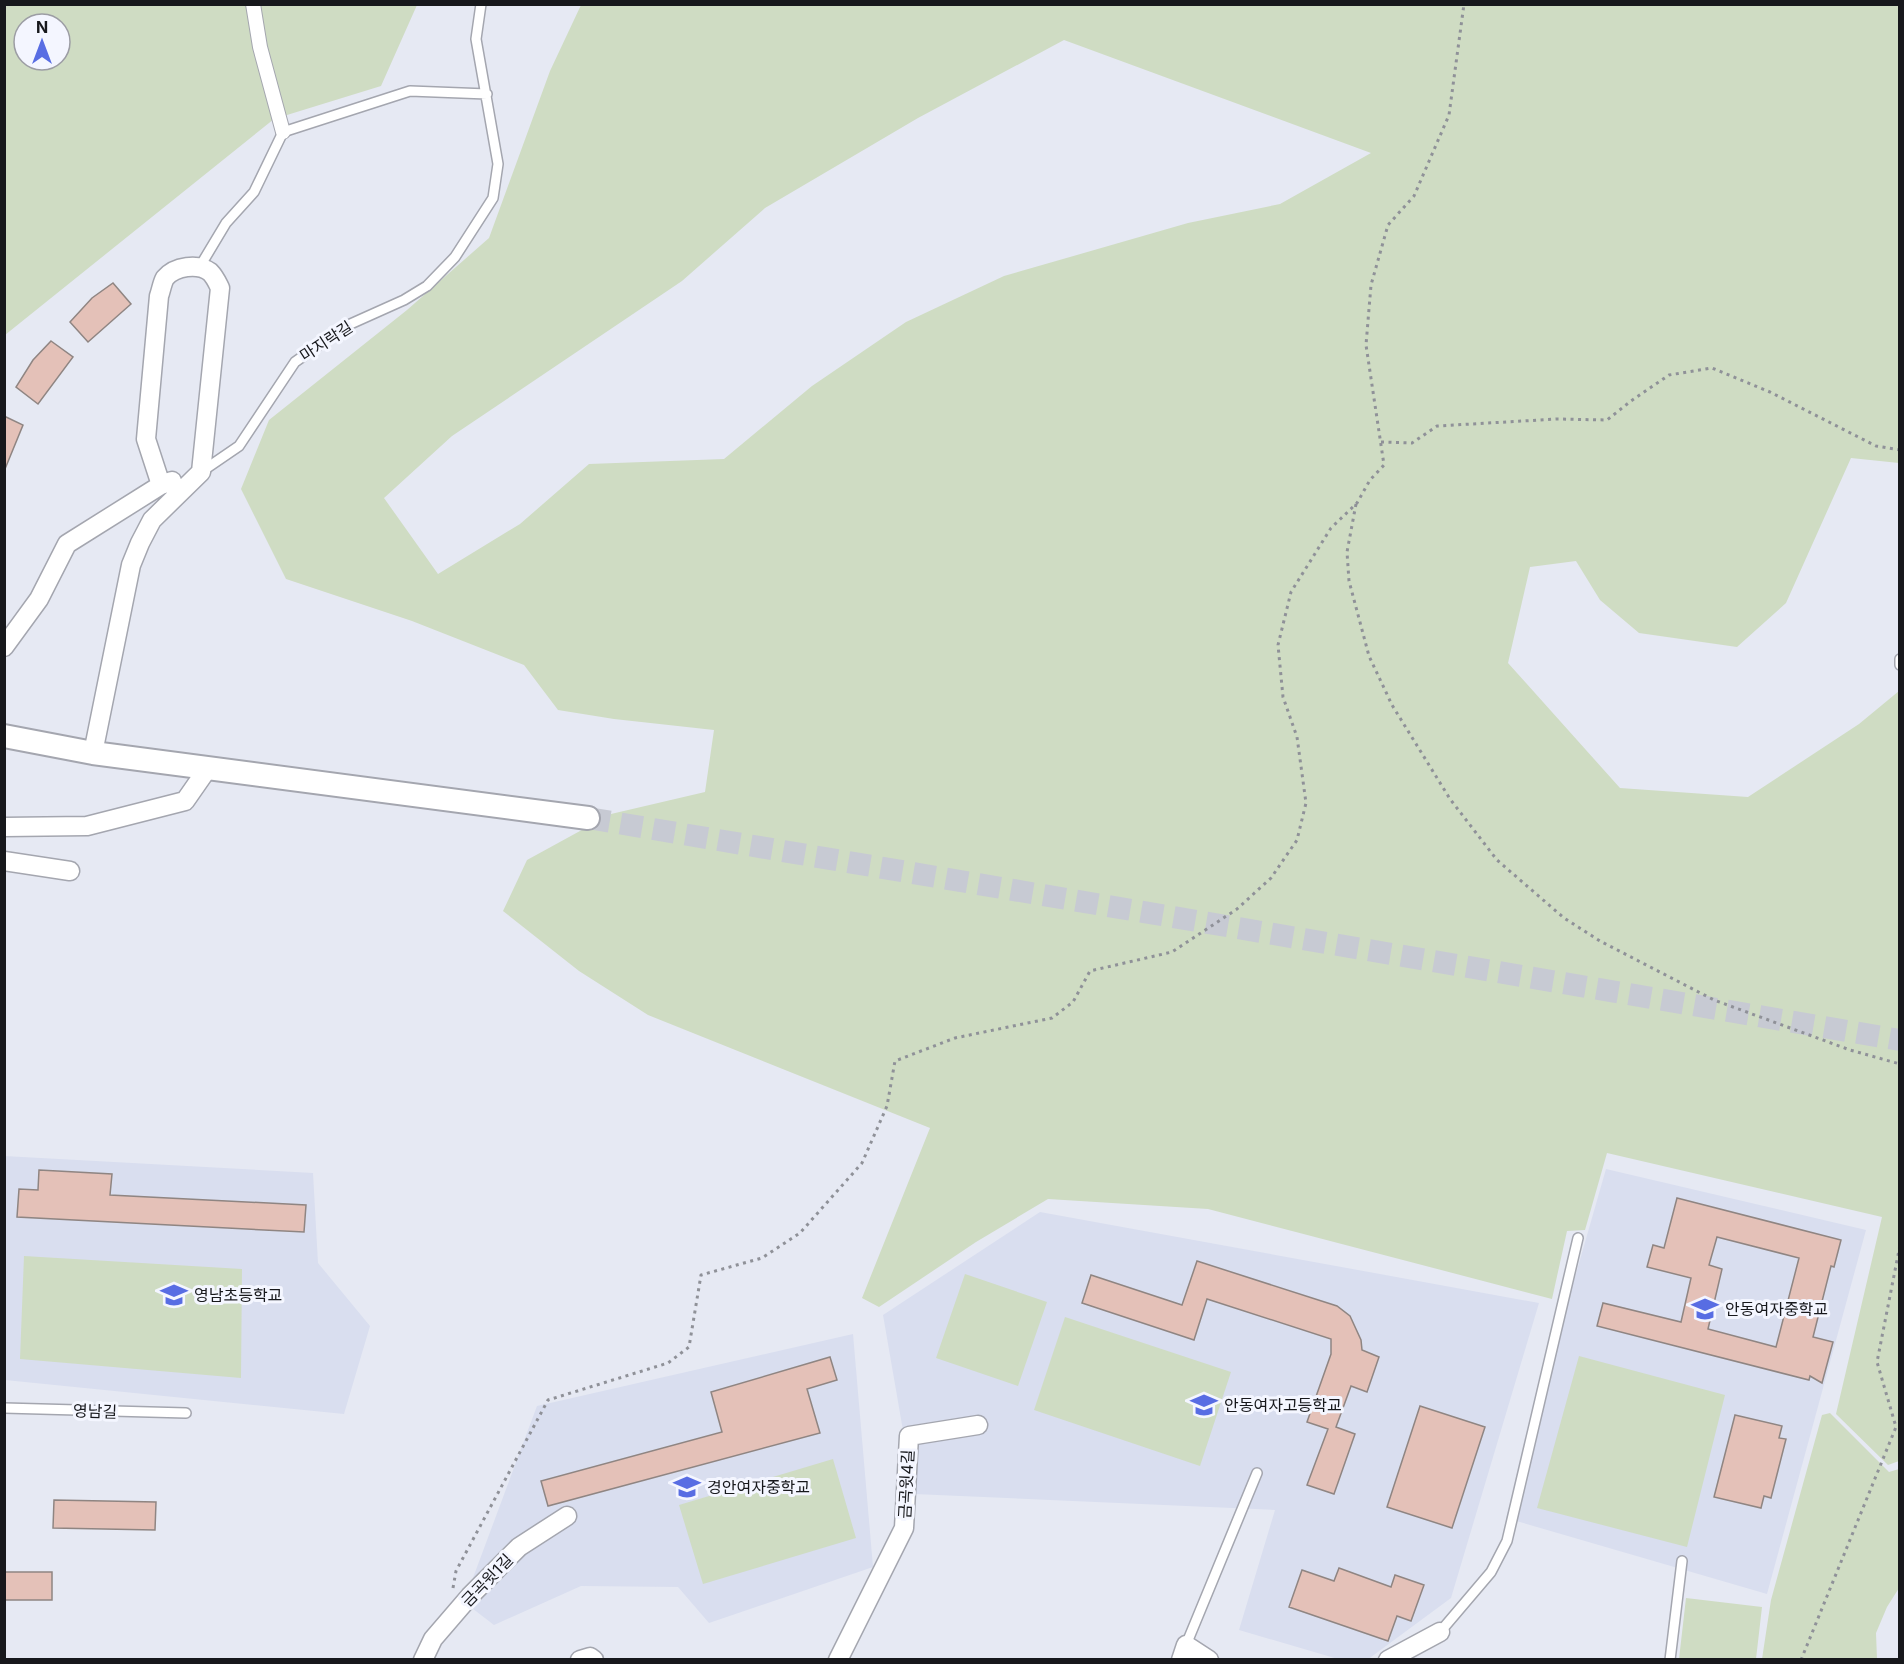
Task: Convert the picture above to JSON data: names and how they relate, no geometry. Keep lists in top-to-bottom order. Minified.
{"streets":{"street":["마지락길","금곡윗4길","금곡윗1길"],"lane":["영남길"]},"places":{"school or university":["영남초등학교","안동여자중학교","안동여자고등학교","경안여자중학교"]},"north":"top"}
